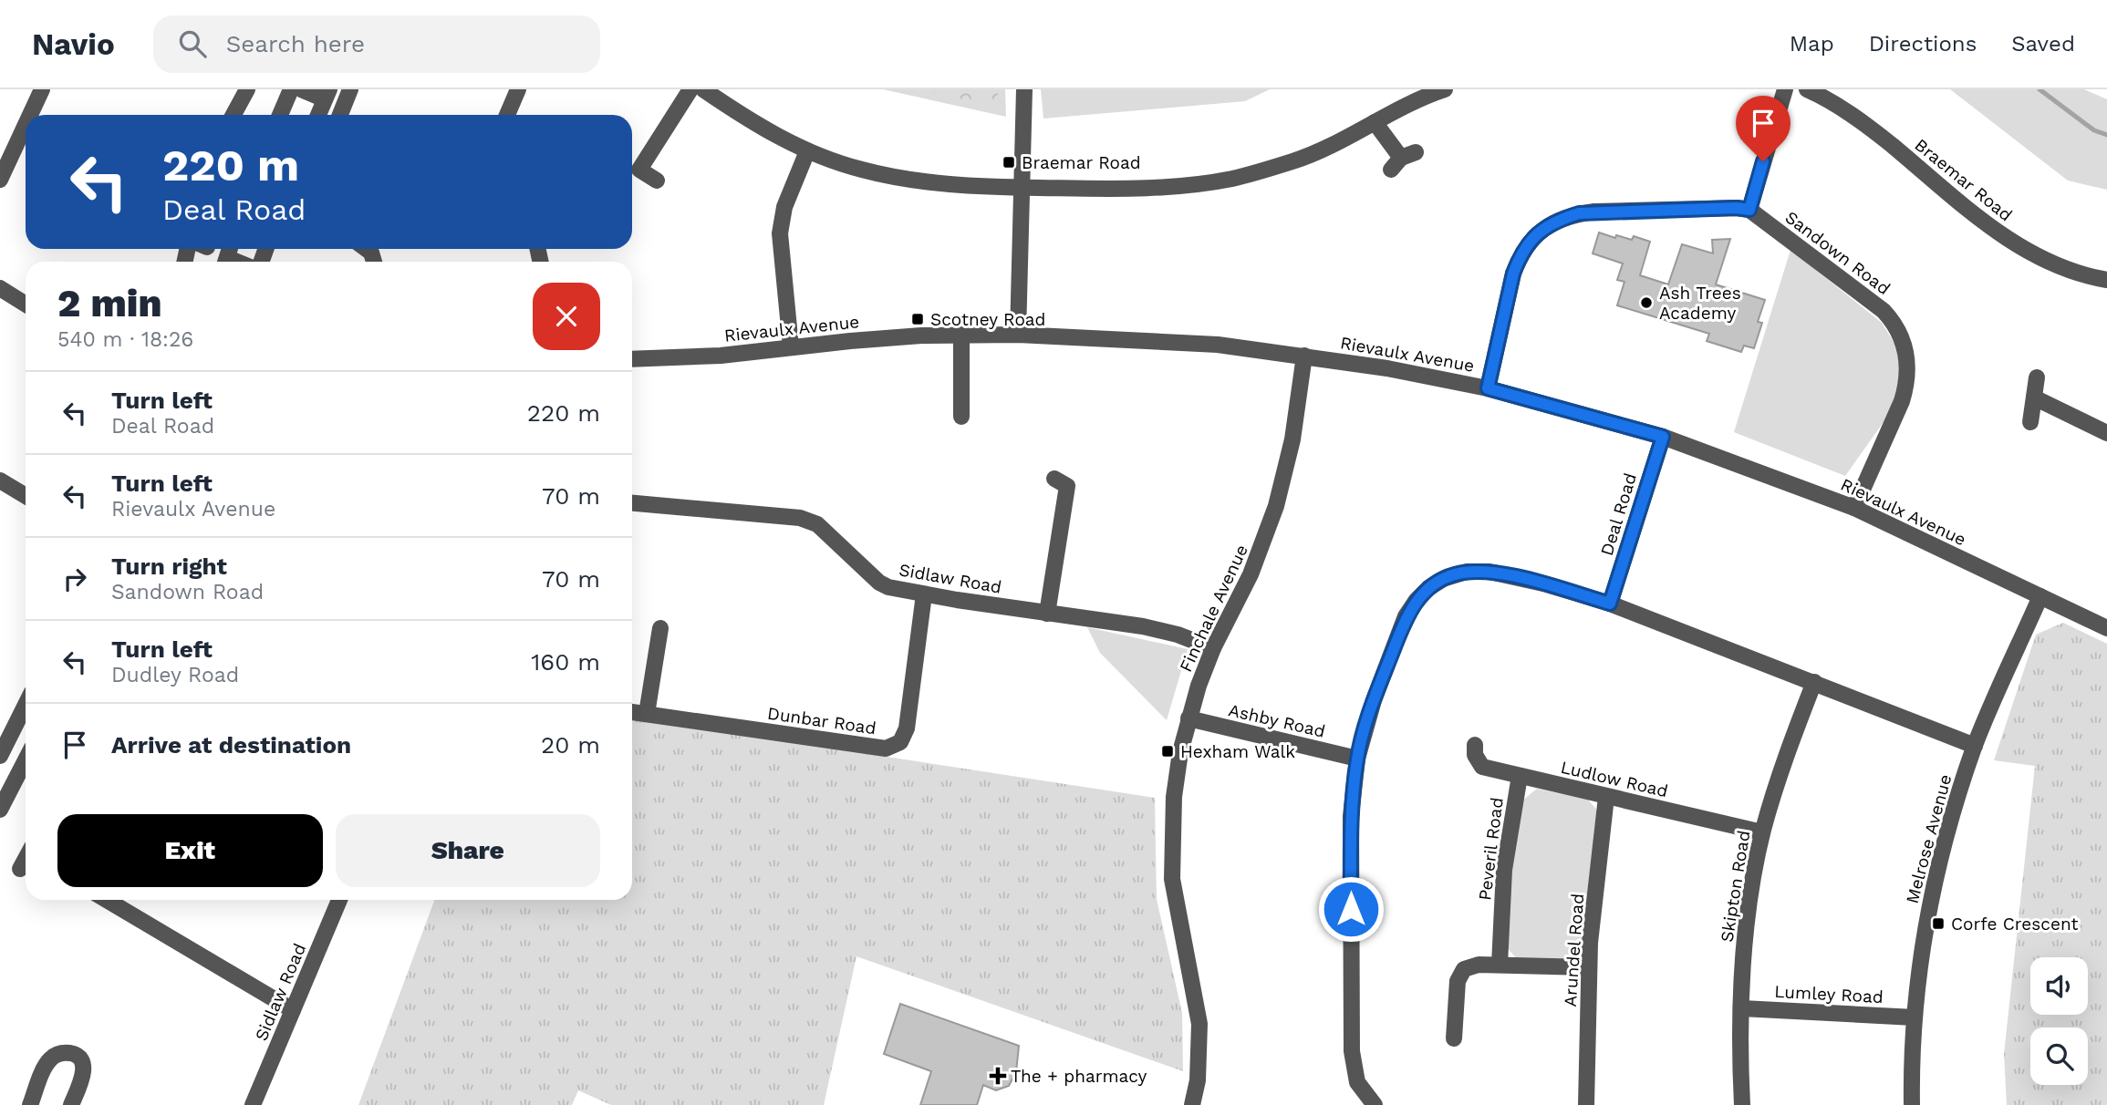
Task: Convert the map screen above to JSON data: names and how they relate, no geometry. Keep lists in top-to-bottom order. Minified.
{"streets":{"street":["Braemar Road","Sandown Road","Rievaulx Avenue","Deal Road","Sidlaw Road","Finchale Avenue","Dunbar Road","Ashby Road","Ludlow Road","Melrose Avenue","Peveril Road","Skipton Road","Arundel Road","Lumley Road"]},"crossings":[["Sandown Road","Rievaulx Avenue"],["Rievaulx Avenue","Deal Road"],["Rievaulx Avenue","Finchale Avenue"],["Rievaulx Avenue","Melrose Avenue"],["Sidlaw Road","Finchale Avenue"],["Sidlaw Road","Dunbar Road"],["Finchale Avenue","Ashby Road"],["Ludlow Road","Peveril Road"],["Ludlow Road","Skipton Road"],["Ludlow Road","Arundel Road"],["Melrose Avenue","Lumley Road"],["Skipton Road","Lumley Road"]],"places":{"transit":["Braemar Road","Scotney Road","Hexham Walk","Corfe Crescent"],"other":["Ash Trees Academy"],"health":["The + pharmacy"]},"page":{"header":"Navio","search":"Search here","nav":["Map","Directions","Saved"],"turn":["220 m","Deal Road"],"heading":["2 min","540 m · 18:26"],"list":[{"name":"Turn left","note":"Deal Road","value":"220 m"},{"name":"Turn left","note":"Rievaulx Avenue","value":"70 m"},{"name":"Turn right","note":"Sandown Road","value":"70 m"},{"name":"Turn left","note":"Dudley Road","value":"160 m"},{"name":"Arrive at destination","value":"20 m"}],"buttons":["Exit","Share"]}}
